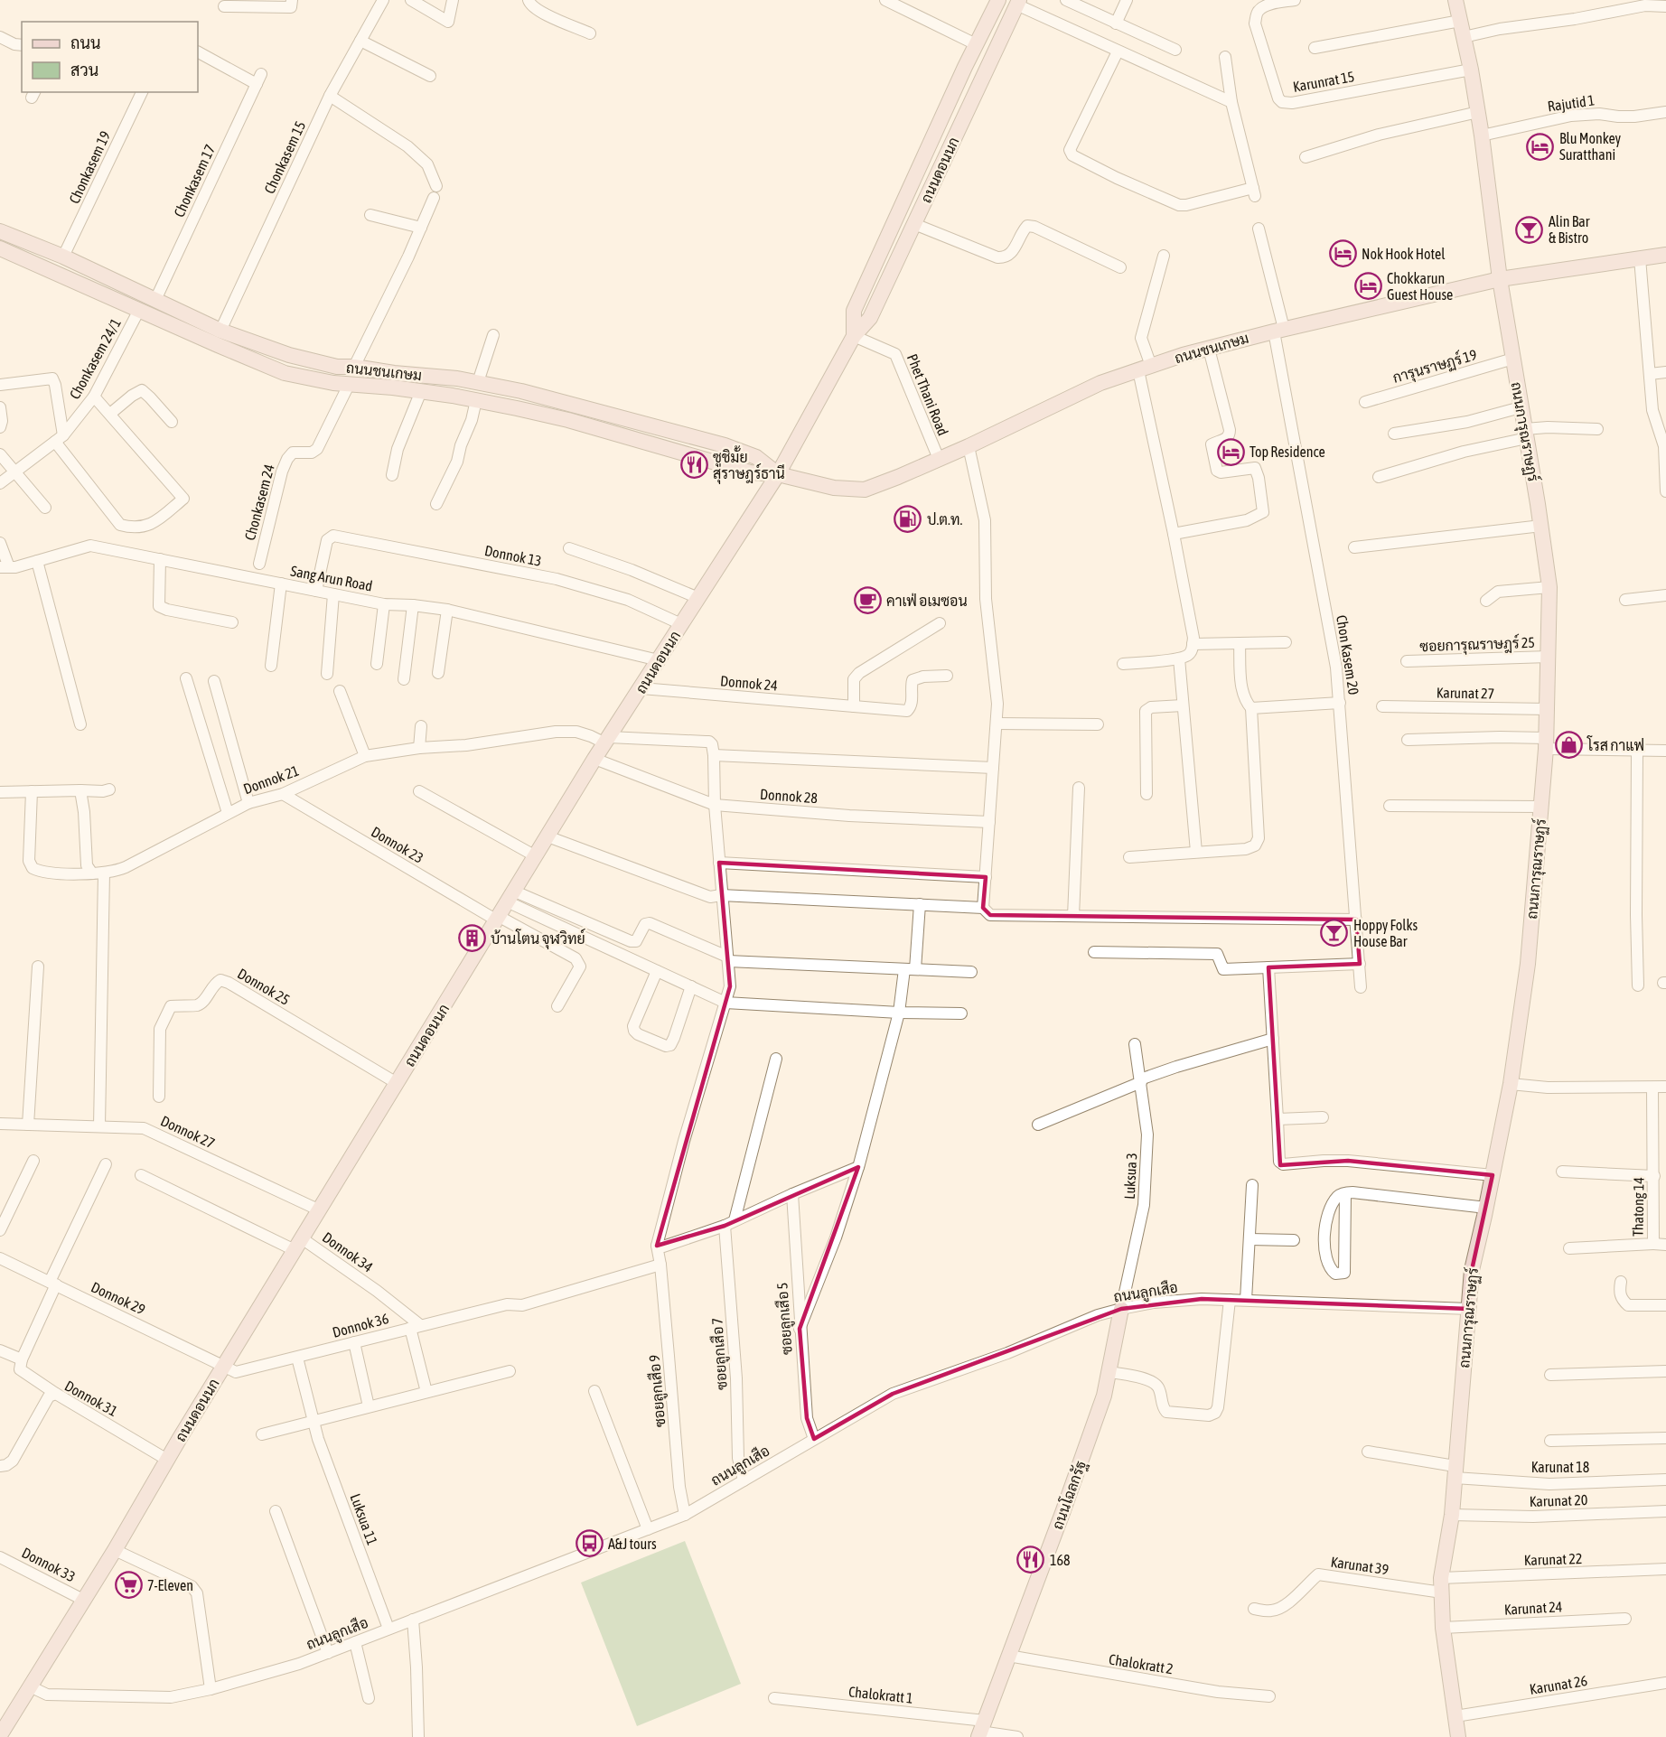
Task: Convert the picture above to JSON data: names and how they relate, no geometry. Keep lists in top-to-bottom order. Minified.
{"streets":{"main road":["ถนนดอนนก","ถนนชนเกษม","ถนนการุณราษฏร์","ถนนโฉลกรัฐ"],"street":["Karunrat 15","Rajutid 1","Chonkasem 15","Chonkasem 19","Chonkasem 17","Chonkasem 24/1","การุนราษฏร์ 19","Phet Thani Road","Chonkasem 24","Donnok 13","Sang Arun Road","ซอยการุณราษฎร์ 25","Chon Kasem 20","Donnok 24","Karunat 27","Donnok 21","Donnok 28","Donnok 23","Donnok 25","Donnok 27","Luksua 3","Thatong 14","Donnok 34","ถนนลูกเสือ","Donnok 29","ซอยลูกเสือ 5","Donnok 36","ซอยลูกเสือ 7","ซอยลูกเสือ 9","Donnok 31","Karunat 18","Karunat 20","Luksua 11","Karunat 22","Donnok 33","Karunat 39","Karunat 24","Chalokratt 2","Karunat 26","Chalokratt 1"]},"crossings":[["Karunrat 15","ถนนการุณราษฏร์"],["Rajutid 1","ถนนการุณราษฏร์"],["Chonkasem 15","ถนนชนเกษม"],["Chonkasem 19","ถนนชนเกษม"],["ถนนดอนนก","ถนนชนเกษม"],["ถนนดอนนก","Phet Thani Road"],["ถนนดอนนก","Donnok 13"],["ถนนดอนนก","Sang Arun Road"],["ถนนดอนนก","Donnok 24"],["ถนนดอนนก","Donnok 21"],["ถนนดอนนก","Donnok 28"],["ถนนดอนนก","Donnok 23"],["ถนนดอนนก","Donnok 25"],["ถนนดอนนก","Donnok 27"],["ถนนดอนนก","Donnok 34"],["ถนนดอนนก","ถนนลูกเสือ"],["ถนนดอนนก","Donnok 29"],["ถนนดอนนก","Donnok 36"],["ถนนดอนนก","Donnok 31"],["ถนนดอนนก","Donnok 33"],["Chonkasem 17","ถนนชนเกษม"],["ถนนชนเกษม","Chonkasem 24/1"],["ถนนชนเกษม","Phet Thani Road"],["ถนนชนเกษม","ถนนการุณราษฏร์"],["ถนนชนเกษม","Chonkasem 24"],["ถนนชนเกษม","Chon Kasem 20"],["การุนราษฏร์ 19","ถนนการุณราษฏร์"],["ถนนการุณราษฏร์","ซอยการุณราษฎร์ 25"],["ถนนการุณราษฏร์","Karunat 27"],["ถนนการุณราษฏร์","ถนนลูกเสือ"],["ถนนการุณราษฏร์","Karunat 18"],["ถนนการุณราษฏร์","Karunat 20"],["ถนนการุณราษฏร์","Karunat 22"],["ถนนการุณราษฏร์","Karunat 39"],["ถนนการุณราษฏร์","Karunat 24"],["ถนนการุณราษฏร์","Karunat 26"],["Donnok 13","Sang Arun Road"],["Donnok 21","Donnok 23"],["Luksua 3","ถนนลูกเสือ"],["Luksua 3","ถนนโฉลกรัฐ"],["Donnok 34","Donnok 36"],["ถนนลูกเสือ","ซอยลูกเสือ 5"],["ถนนลูกเสือ","ซอยลูกเสือ 7"],["ถนนลูกเสือ","ซอยลูกเสือ 9"],["ถนนลูกเสือ","ถนนโฉลกรัฐ"],["ถนนลูกเสือ","Luksua 11"],["Donnok 29","Donnok 36"],["Donnok 36","ซอยลูกเสือ 9"],["Donnok 36","Luksua 11"],["ถนนโฉลกรัฐ","Chalokratt 2"],["ถนนโฉลกรัฐ","Chalokratt 1"],["Karunat 22","Karunat 39"]],"places":{"hotel":["Blu Monkey Suratthani","Nok Hook Hotel","Chokkarun Guest House","Top Residence"],"bar":["Alin Bar & Bistro","Hoppy Folks House Bar"],"restaurant":["ซูชิมั้ย สุราษฎร์ธานี","168"],"fuel station":["ป.ต.ท."],"cafe":["คาเฟ่ อเมซอน"],"shop":["โรส กาแฟ"],"building":["บ้านโตน จุฬวิทย์"],"bus stop":["A&J tours"],"supermarket":["7-Eleven"]},"legend":["ถนน","สวน"]}
